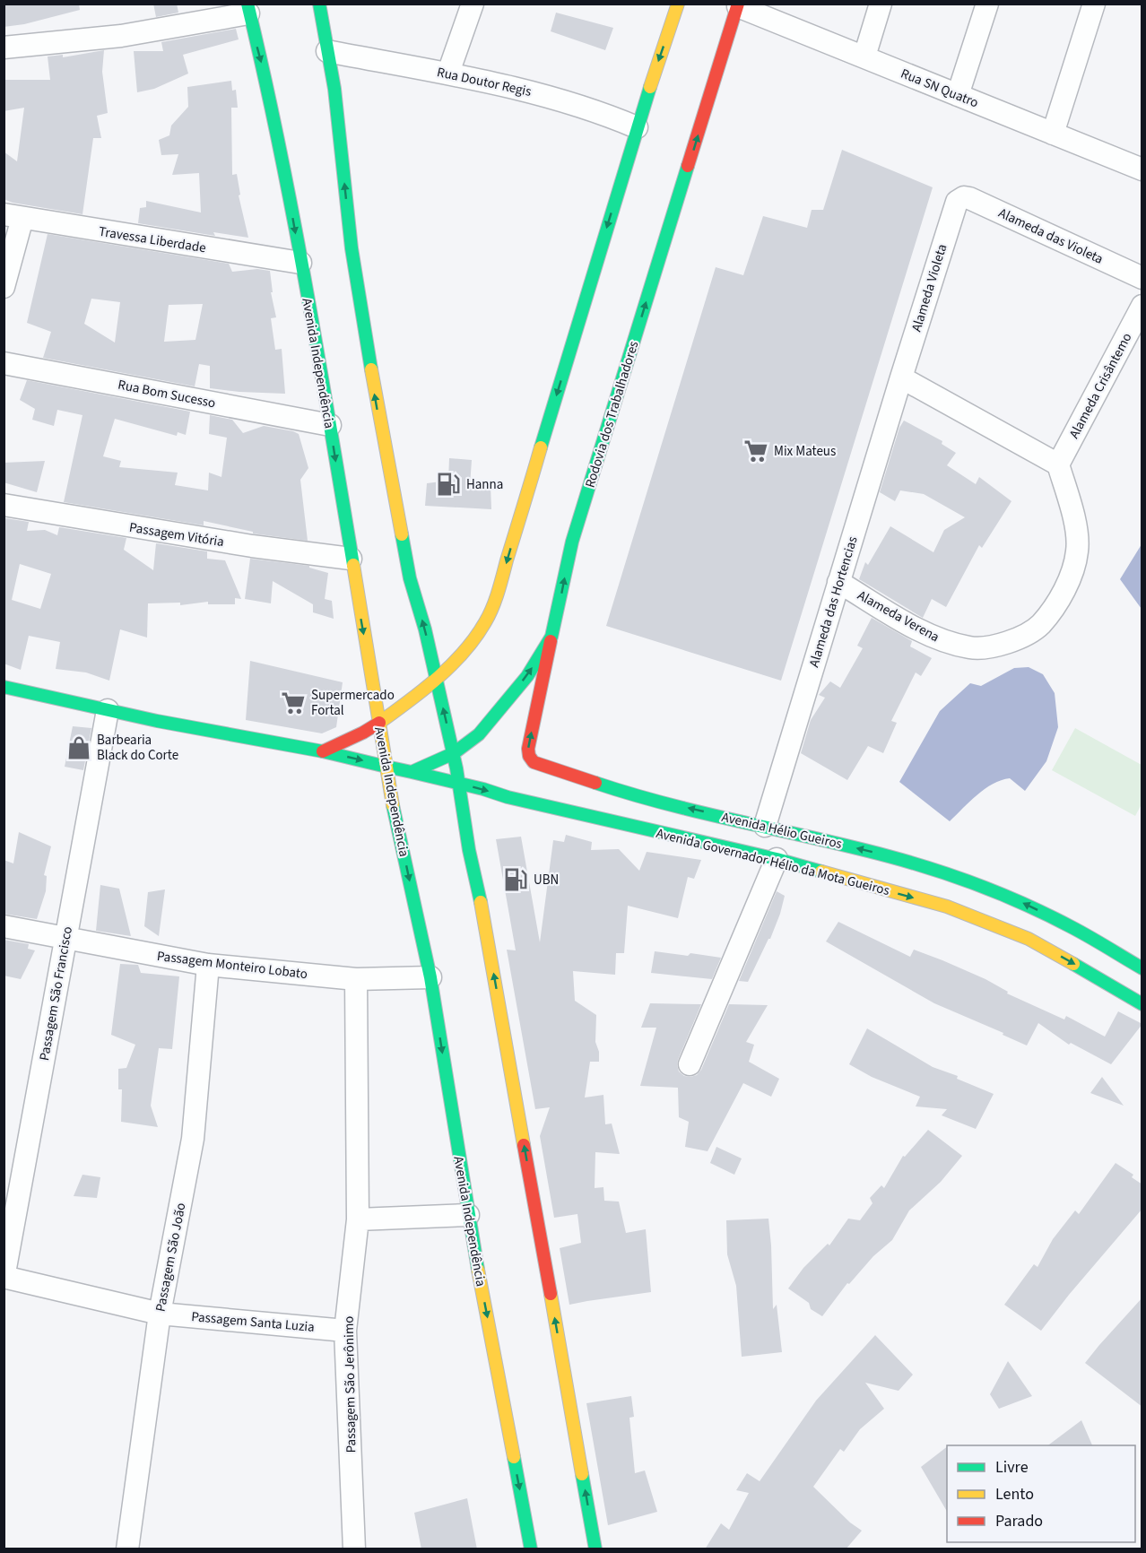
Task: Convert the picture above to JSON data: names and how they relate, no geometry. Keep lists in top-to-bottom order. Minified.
{"streets":{"main road":["Avenida Independência","Rodovia dos Trabalhadores","Avenida Hélio Gueiros","Avenida Governador Hélio da Mota Gueiros"],"street":["Rua Doutor Regis","Rua SN Quatro","Alameda das Violeta","Travessa Liberdade","Alameda Violeta","Alameda Crisântemo","Rua Bom Sucesso","Passagem Vitória","Alameda das Hortencias","Alameda Verena","Passagem Monteiro Lobato","Passagem São Francisco","Passagem São João","Passagem Santa Luzia","Passagem São Jerônimo"]},"crossings":[["Rua SN Quatro","Rodovia dos Trabalhadores"],["Alameda das Violeta","Alameda Violeta"],["Travessa Liberdade","Avenida Independência"],["Alameda Violeta","Alameda das Hortencias"],["Avenida Independência","Rua Bom Sucesso"],["Avenida Independência","Passagem Vitória"],["Avenida Independência","Avenida Governador Hélio da Mota Gueiros"],["Avenida Independência","Passagem Monteiro Lobato"],["Alameda Crisântemo","Alameda Verena"],["Rodovia dos Trabalhadores","Avenida Hélio Gueiros"],["Rodovia dos Trabalhadores","Avenida Governador Hélio da Mota Gueiros"],["Alameda das Hortencias","Alameda Verena"],["Alameda das Hortencias","Avenida Hélio Gueiros"],["Passagem Monteiro Lobato","Passagem São Francisco"],["Passagem Monteiro Lobato","Passagem São João"],["Passagem Monteiro Lobato","Passagem São Jerônimo"],["Passagem São Francisco","Passagem Santa Luzia"],["Passagem São João","Passagem Santa Luzia"],["Passagem Santa Luzia","Passagem São Jerônimo"]],"one_way":["Avenida Hélio Gueiros","Avenida Governador Hélio da Mota Gueiros"],"places":{"supermarket":["Mix Mateus","Supermercado Fortal"],"fuel station":["Hanna","UBN"],"shop":["Barbearia Black do Corte"]},"legend":["Livre","Lento","Parado"]}
